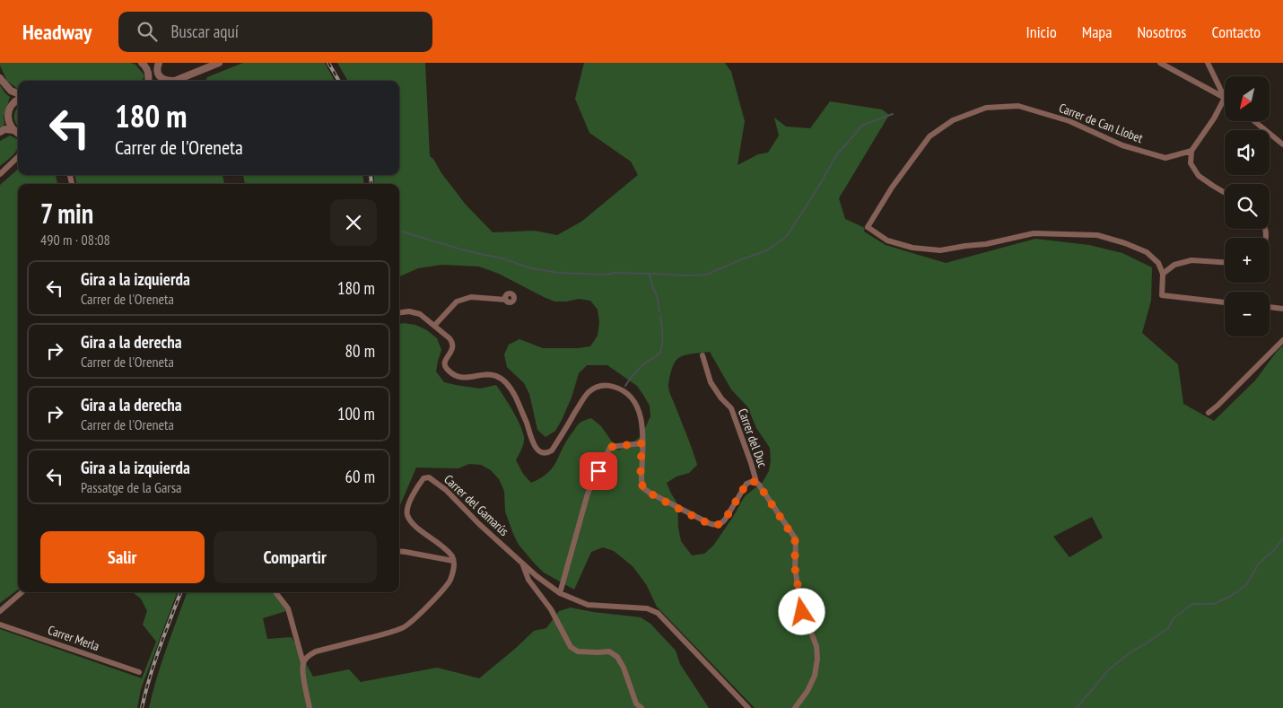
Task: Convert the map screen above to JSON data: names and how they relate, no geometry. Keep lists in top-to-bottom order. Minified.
{"streets":{"street":["Carrer de Can Llobet","Carrer del Duc","Carrer del Gamarús","Carrer Merla"]},"north":"bottom left","page":{"header":"Headway","search":"Buscar aquí","nav":["Inicio","Mapa","Nosotros","Contacto"],"map_buttons":["+","−"],"turn":["180 m","Carrer de l'Oreneta"],"heading":["7 min","490 m · 08:08"],"list":[{"name":"Gira a la izquierda","note":"Carrer de l'Oreneta","value":"180 m"},{"name":"Gira a la derecha","note":"Carrer de l'Oreneta","value":"80 m"},{"name":"Gira a la derecha","note":"Carrer de l'Oreneta","value":"100 m"},{"name":"Gira a la izquierda","note":"Passatge de la Garsa","value":"60 m"}],"buttons":["Salir","Compartir"]}}
